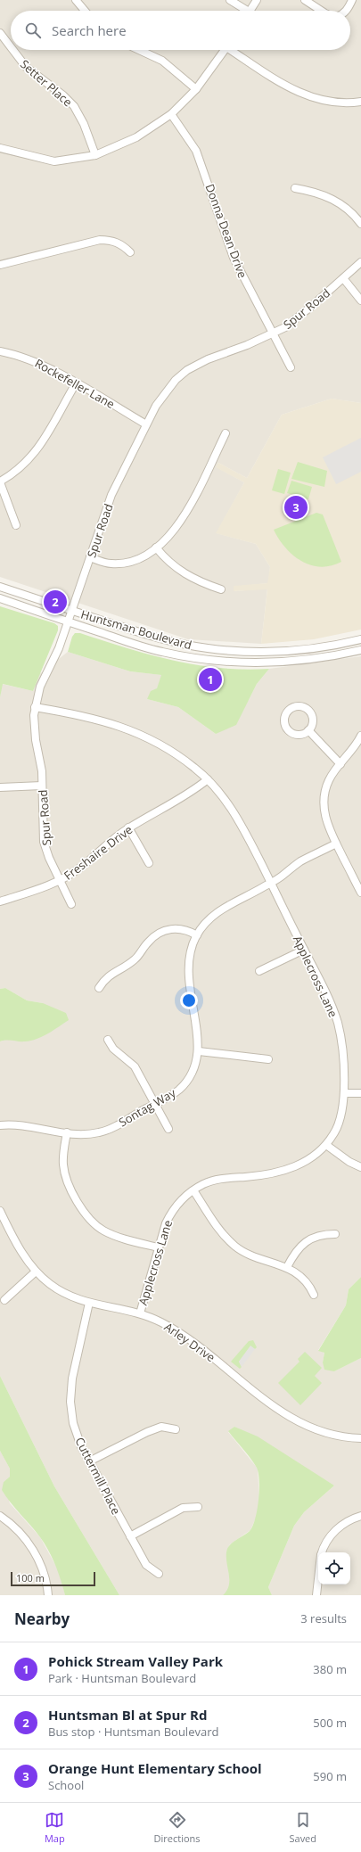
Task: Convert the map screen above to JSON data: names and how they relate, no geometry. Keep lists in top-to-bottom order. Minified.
{"streets":{"street":["Setter Place","Donna Dean Drive","Spur Road","Rockefeller Lane","Huntsman Boulevard","Freshaire Drive","Applecross Lane","Sontag Way","Arley Drive","Cuttermill Place"]},"crossings":[["Donna Dean Drive","Spur Road"],["Spur Road","Rockefeller Lane"],["Spur Road","Huntsman Boulevard"],["Spur Road","Freshaire Drive"],["Spur Road","Applecross Lane"],["Freshaire Drive","Applecross Lane"],["Applecross Lane","Sontag Way"],["Applecross Lane","Arley Drive"],["Arley Drive","Cuttermill Place"]],"scale_bar":"100 m","page":{"search":"Search here","pins":["3","2","1"],"scale":"100 m","heading":["Nearby","3 results"],"list":[{"mark":"1","name":"Pohick Stream Valley Park","note":"Park · Huntsman Boulevard","value":"380 m"},{"mark":"2","name":"Huntsman Bl at Spur Rd","note":"Bus stop · Huntsman Boulevard","value":"500 m"},{"mark":"3","name":"Orange Hunt Elementary School","note":"School","value":"590 m"}],"nav":["Map","Directions","Saved"]}}
